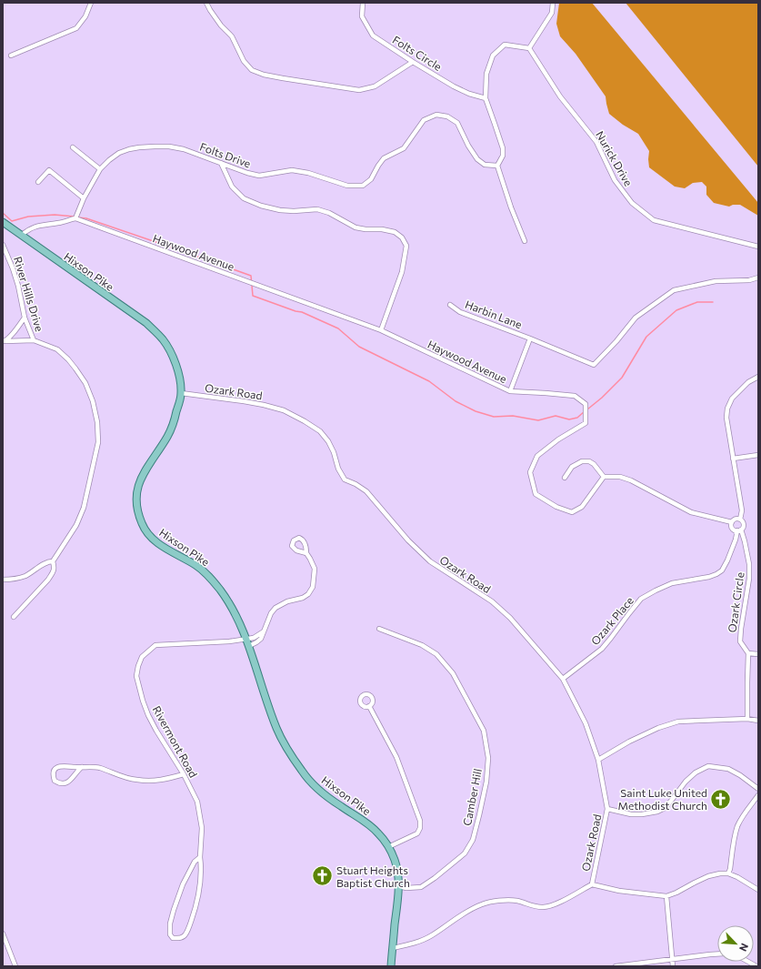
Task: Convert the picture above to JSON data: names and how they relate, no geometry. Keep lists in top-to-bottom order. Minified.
{"streets":{"main road":["Hixson Pike"],"street":["Folts Circle","Folts Drive","Nurick Drive","Haywood Avenue","River Hills Drive","Harbin Lane","Ozark Road","Ozark Circle","Ozark Place","Rivermont Road","Camber Hill"]},"crossings":[["Folts Drive","Haywood Avenue"],["Hixson Pike","Ozark Road"],["Hixson Pike","Rivermont Road"],["Hixson Pike","Camber Hill"],["Ozark Road","Ozark Place"],["Ozark Circle","Ozark Place"]],"places":{"church":["Saint Luke United Methodist Church","Stuart Heights Baptist Church"]},"north":"bottom right"}
